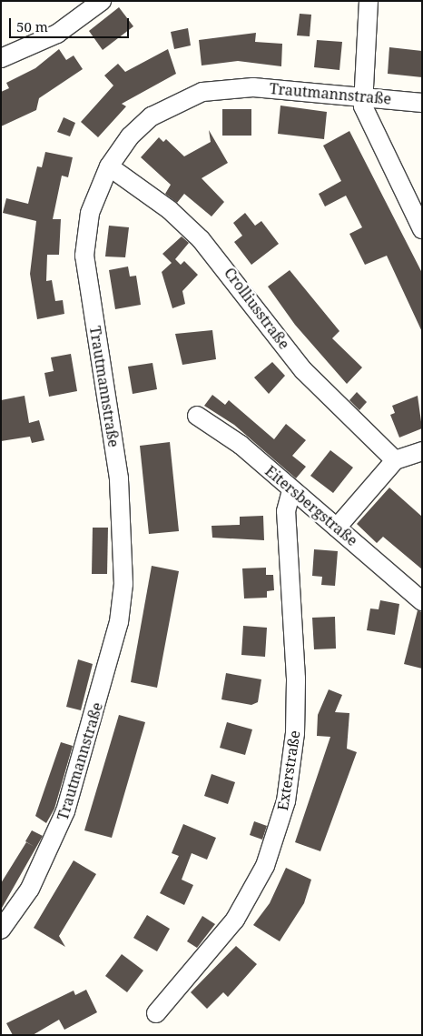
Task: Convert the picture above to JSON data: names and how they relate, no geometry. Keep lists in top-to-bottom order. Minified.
{"streets":{"street":["Trautmannstraße","Crolliusstraße","Eitersbergstraße","Exterstraße"]},"crossings":[["Trautmannstraße","Crolliusstraße"],["Eitersbergstraße","Exterstraße"]],"scale_bar":"50 m"}
